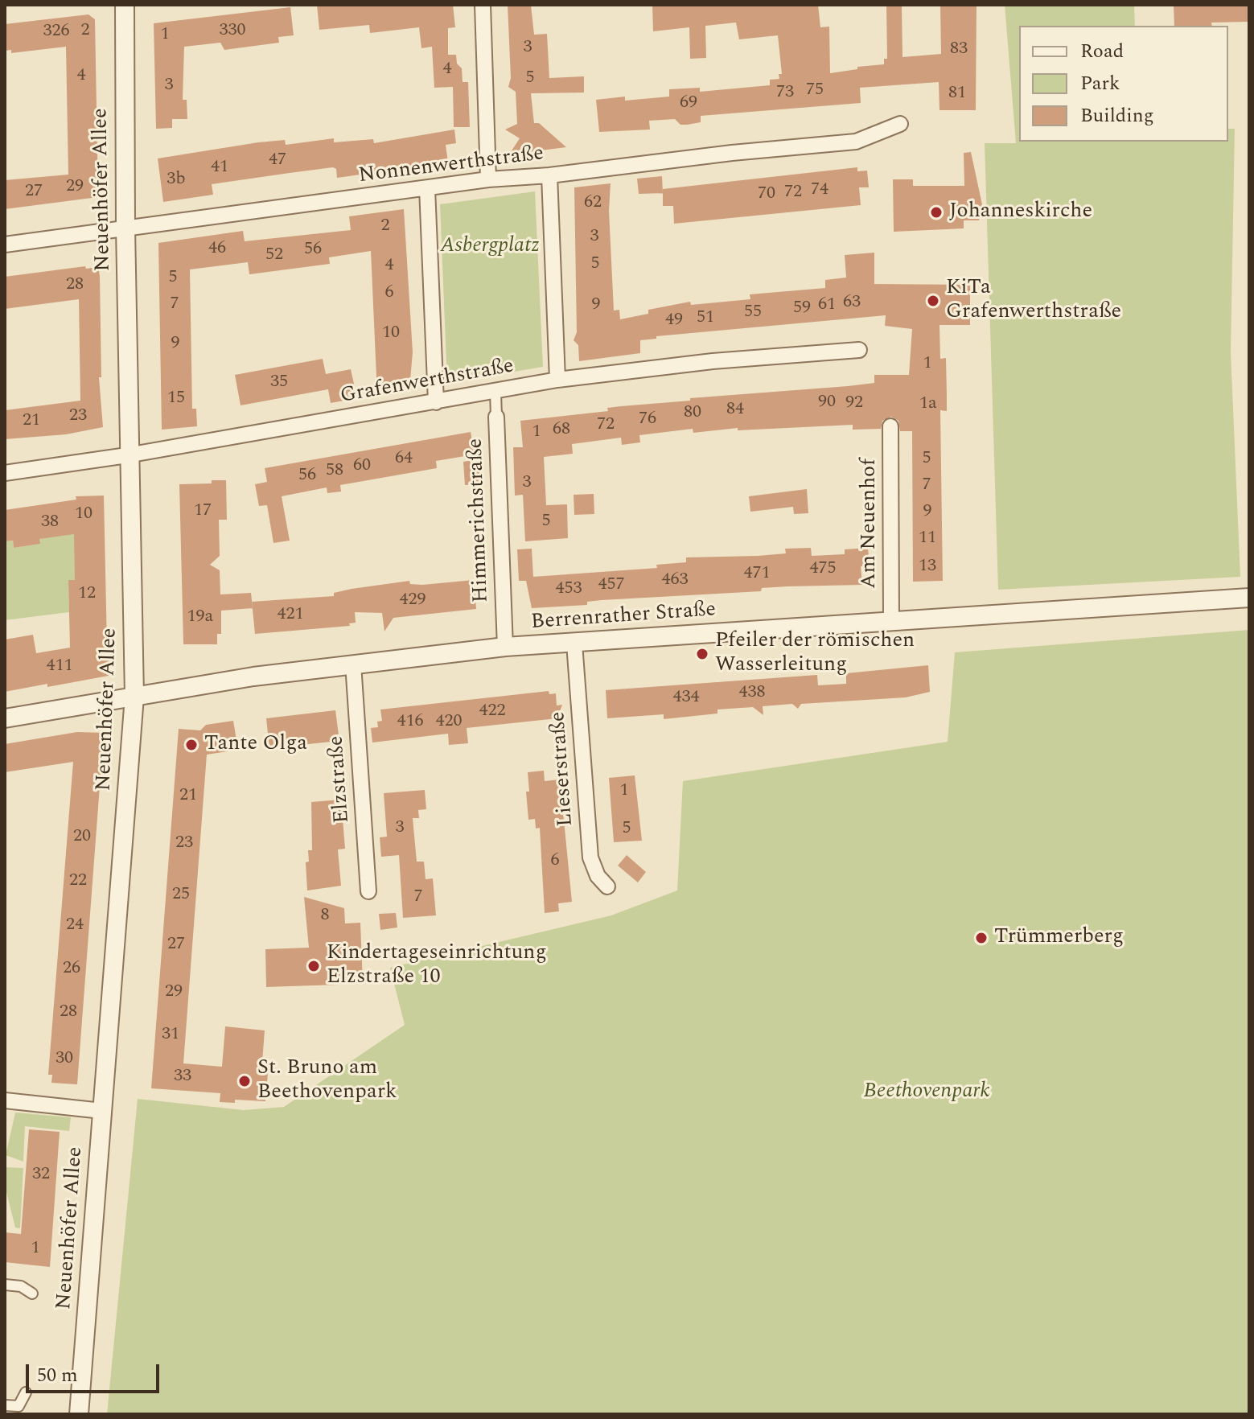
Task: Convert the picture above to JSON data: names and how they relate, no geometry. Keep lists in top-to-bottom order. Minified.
{"streets":{"street":["Nonnenwerthstraße","Neuenhöfer Allee","Grafenwerthstraße","Himmerichstraße","Am Neuenhof","Berrenrather Straße","Lieserstraße","Elzstraße"]},"crossings":[["Nonnenwerthstraße","Neuenhöfer Allee"],["Neuenhöfer Allee","Grafenwerthstraße"],["Neuenhöfer Allee","Berrenrather Straße"],["Grafenwerthstraße","Himmerichstraße"],["Himmerichstraße","Berrenrather Straße"],["Am Neuenhof","Berrenrather Straße"],["Berrenrather Straße","Lieserstraße"],["Berrenrather Straße","Elzstraße"]],"parks":["Asbergplatz","Beethovenpark"],"places":["Johanneskirche","KiTa Grafenwerthstraße","Pfeiler der römischen Wasserleitung","Tante Olga","Trümmerberg","Kindertageseinrichtung Elzstraße 10","St. Bruno am Beethovenpark"],"house_numbers":["2","330","326","1","3","83","4","4","5","3","75","73","81","69","47","41","3b","29","74","27","72","70","62","2","3","46","56","52","5","4","5","28","6","63","7","9","61","59","55","51","49","10","9","1","35","15","90","92","1a","84","80","23","76","21","72","68","1","64","5","60","58","56","3","7","17","9","10","5","38","11","13","475","471","463","457","453","12","429","421","19a","411","438","434","422","416","420","1","21","3","5","20","23","6","22","25","7","8","24","27","26","29","28","31","30","33","32","1"],"legend":["Road","Park","Building"],"scale_bar":"50 m"}
